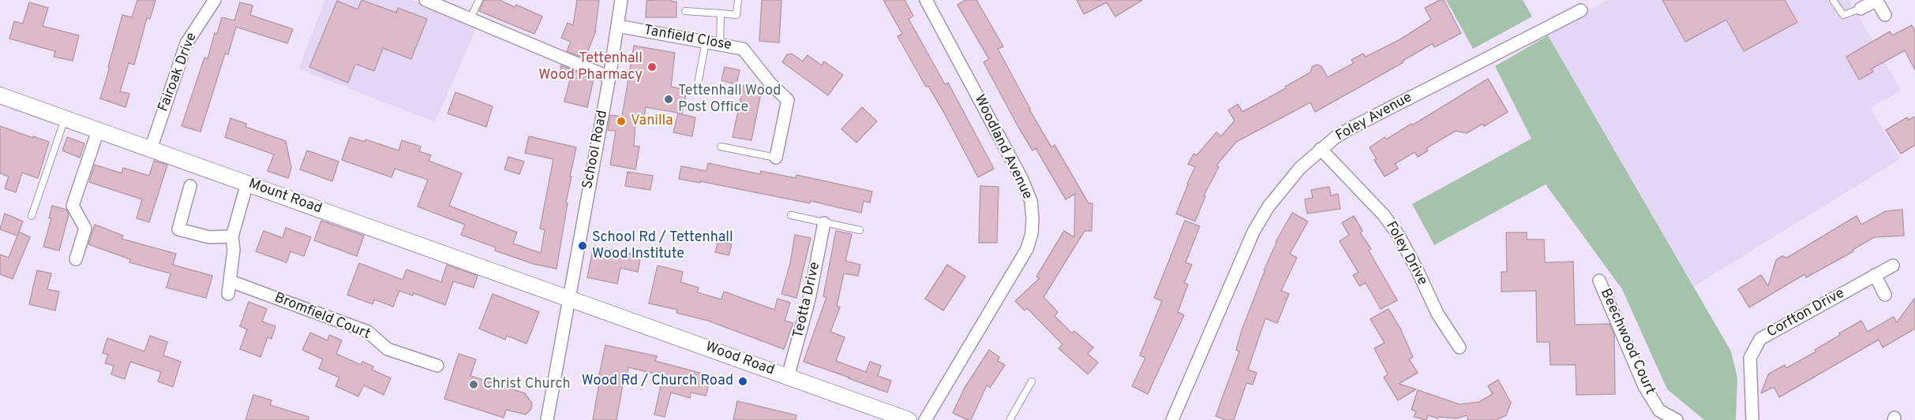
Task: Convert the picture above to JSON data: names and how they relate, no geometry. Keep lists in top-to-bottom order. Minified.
{"streets":{"street":["Tanfield Close","Fairoak Drive","Foley Avenue","Woodland Avenue","School Road","Mount Road","Foley Drive","Teotta Drive","Corfton Drive","Bromfield Court","Beechwood Court","Wood Road"]},"crossings":[["Tanfield Close","School Road"],["Fairoak Drive","Mount Road"],["Foley Avenue","Foley Drive"],["School Road","Mount Road"],["School Road","Wood Road"],["Mount Road","Wood Road"],["Teotta Drive","Wood Road"]],"places":["Tettenhall Wood Pharmacy","Tettenhall Wood Post Office","Vanilla","School Rd / Tettenhall Wood Institute","Wood Rd / Church Road","Christ Church"]}
